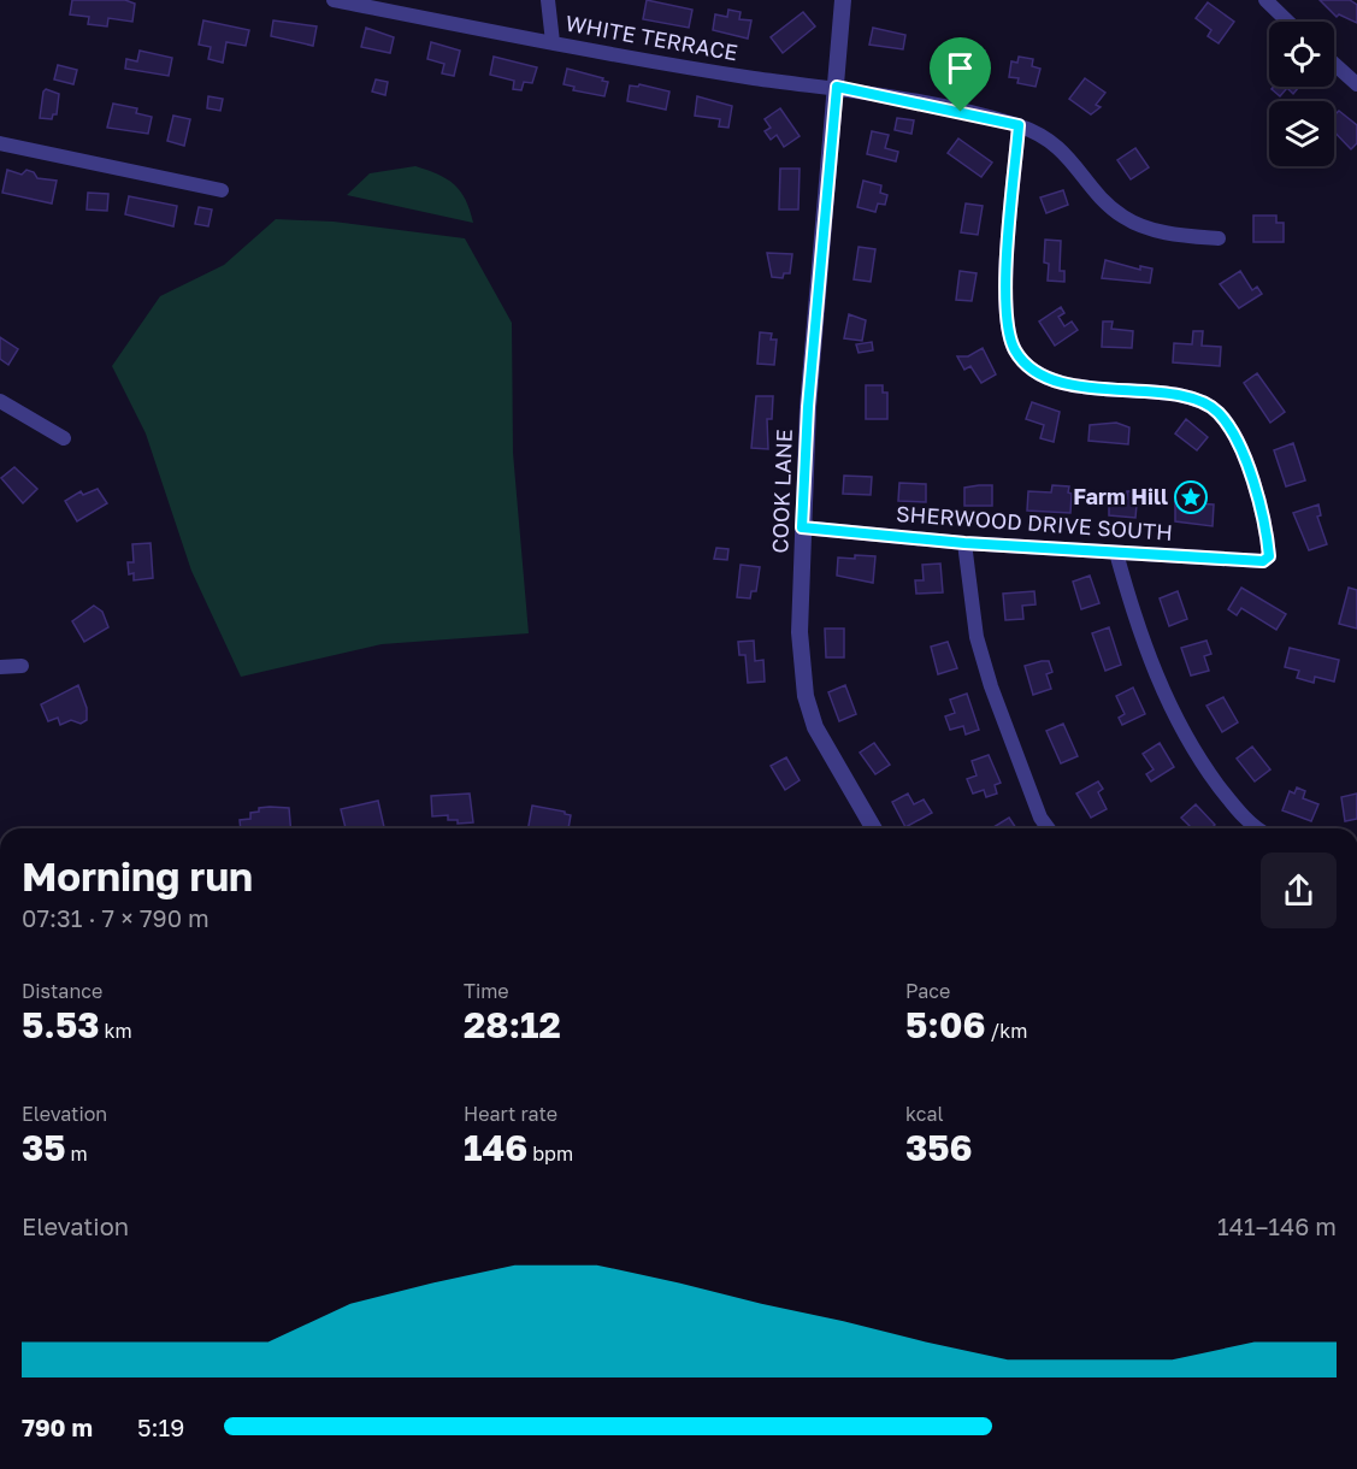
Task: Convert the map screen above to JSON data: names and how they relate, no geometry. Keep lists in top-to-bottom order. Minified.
{"streets":{"street":["WHITE TERRACE","COOK LANE","SHERWOOD DRIVE SOUTH"]},"crossings":[["WHITE TERRACE","COOK LANE"],["WHITE TERRACE","SHERWOOD DRIVE SOUTH"],["COOK LANE","SHERWOOD DRIVE SOUTH"]],"places":{"place":["Farm Hill"]},"page":{"heading":["Morning run","07:31 · 7 × 790 m"],"stats":[["Distance","5.53 km"],["Time","28:12"],["Pace","5:06 /km"],["Elevation","35 m"],["Heart rate","146 bpm"],["kcal","356"]],"chart":["Elevation","141–146 m"],"list":[{"name":"790 m","note":"5:19"}]}}
